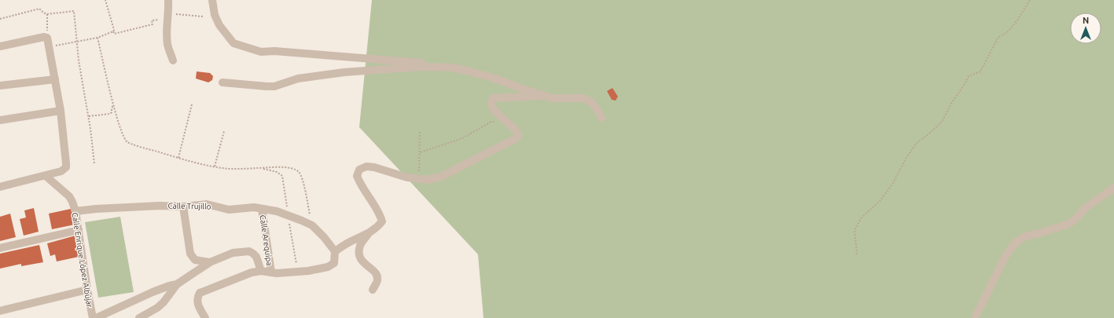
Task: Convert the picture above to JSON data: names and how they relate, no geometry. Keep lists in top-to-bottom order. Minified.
{"streets":{"street":["Calle Trujillo","Calle Arequipa","Calle Enrique López Albújar"]},"crossings":[["Calle Trujillo","Calle Arequipa"],["Calle Trujillo","Calle Enrique López Albújar"]],"north":"top"}
